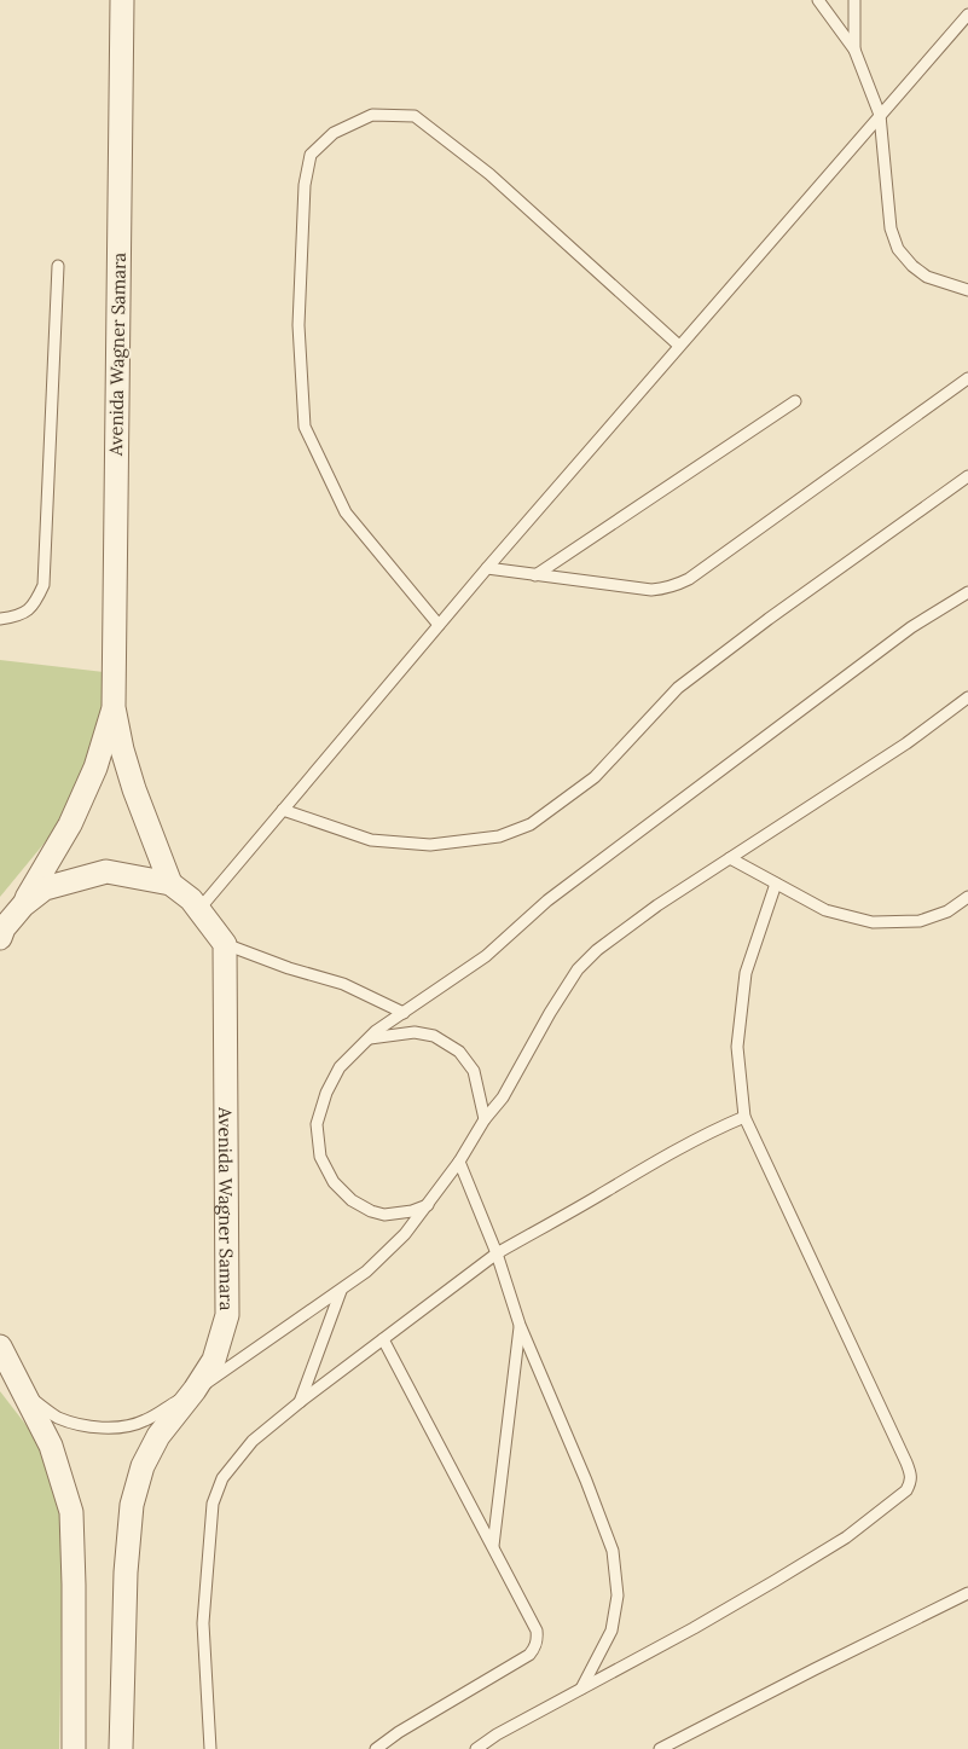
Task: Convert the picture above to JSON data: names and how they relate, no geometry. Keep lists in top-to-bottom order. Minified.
{"streets":{"street":["Avenida Wagner Samara"]}}
